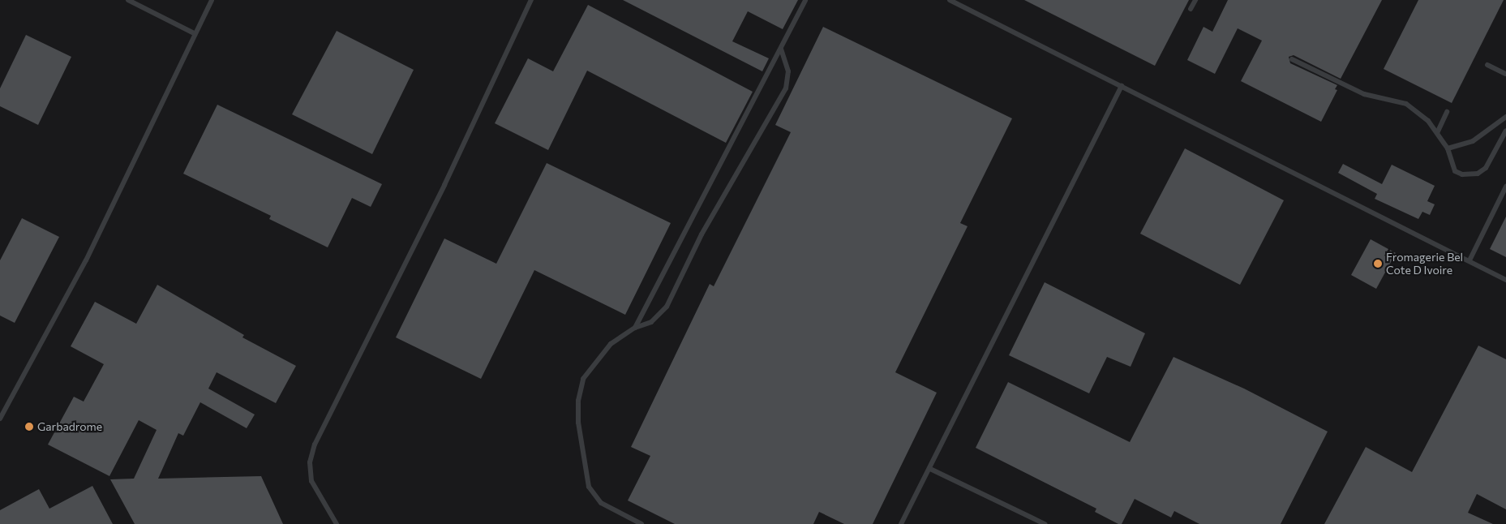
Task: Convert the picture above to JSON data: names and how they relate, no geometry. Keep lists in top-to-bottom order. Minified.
{"places":["Fromagerie Bel Cote D Ivoire","Garbadrome"]}
